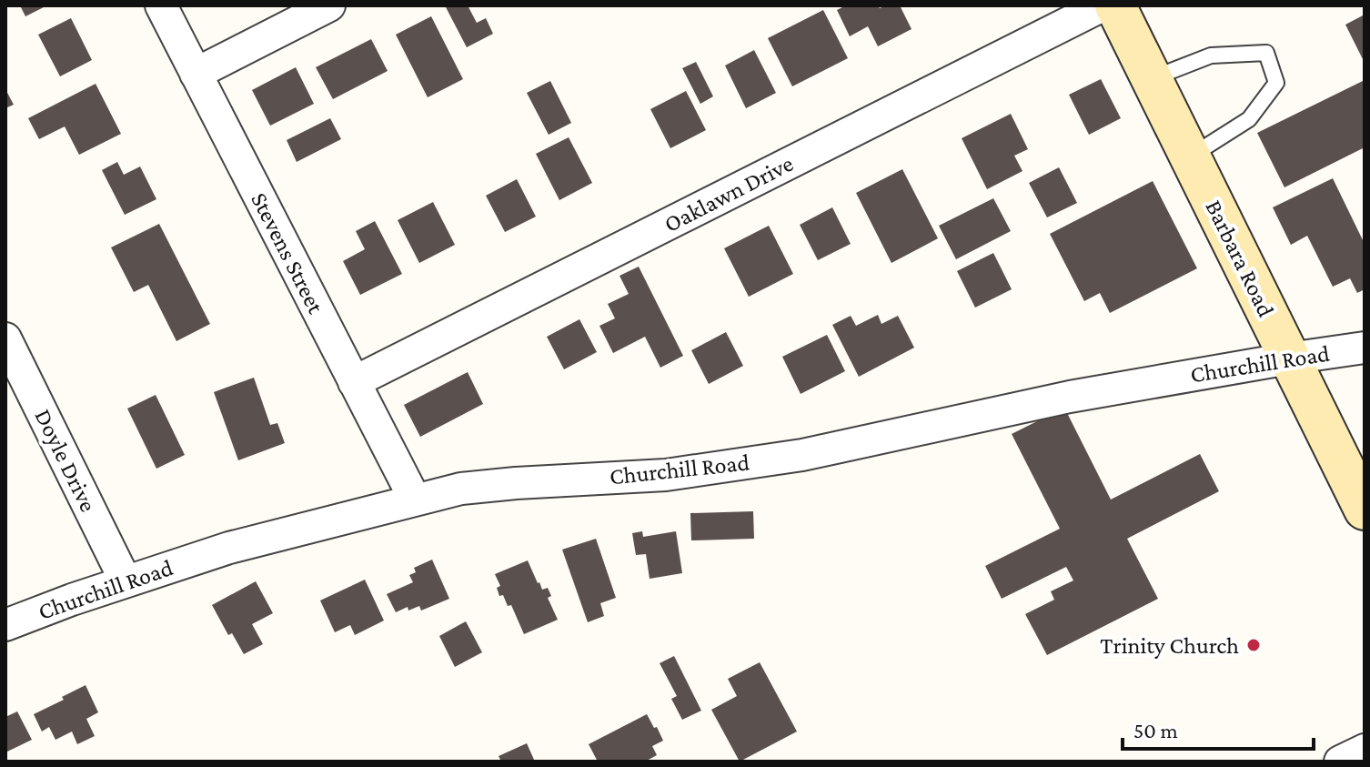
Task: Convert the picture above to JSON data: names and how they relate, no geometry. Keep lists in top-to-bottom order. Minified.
{"streets":{"street":["Oaklawn Drive","Stevens Street","Barbara Road","Churchill Road","Doyle Drive"]},"crossings":[["Oaklawn Drive","Stevens Street"],["Stevens Street","Churchill Road"],["Barbara Road","Churchill Road"],["Churchill Road","Doyle Drive"]],"places":["Trinity Church"],"scale_bar":"50 m"}
